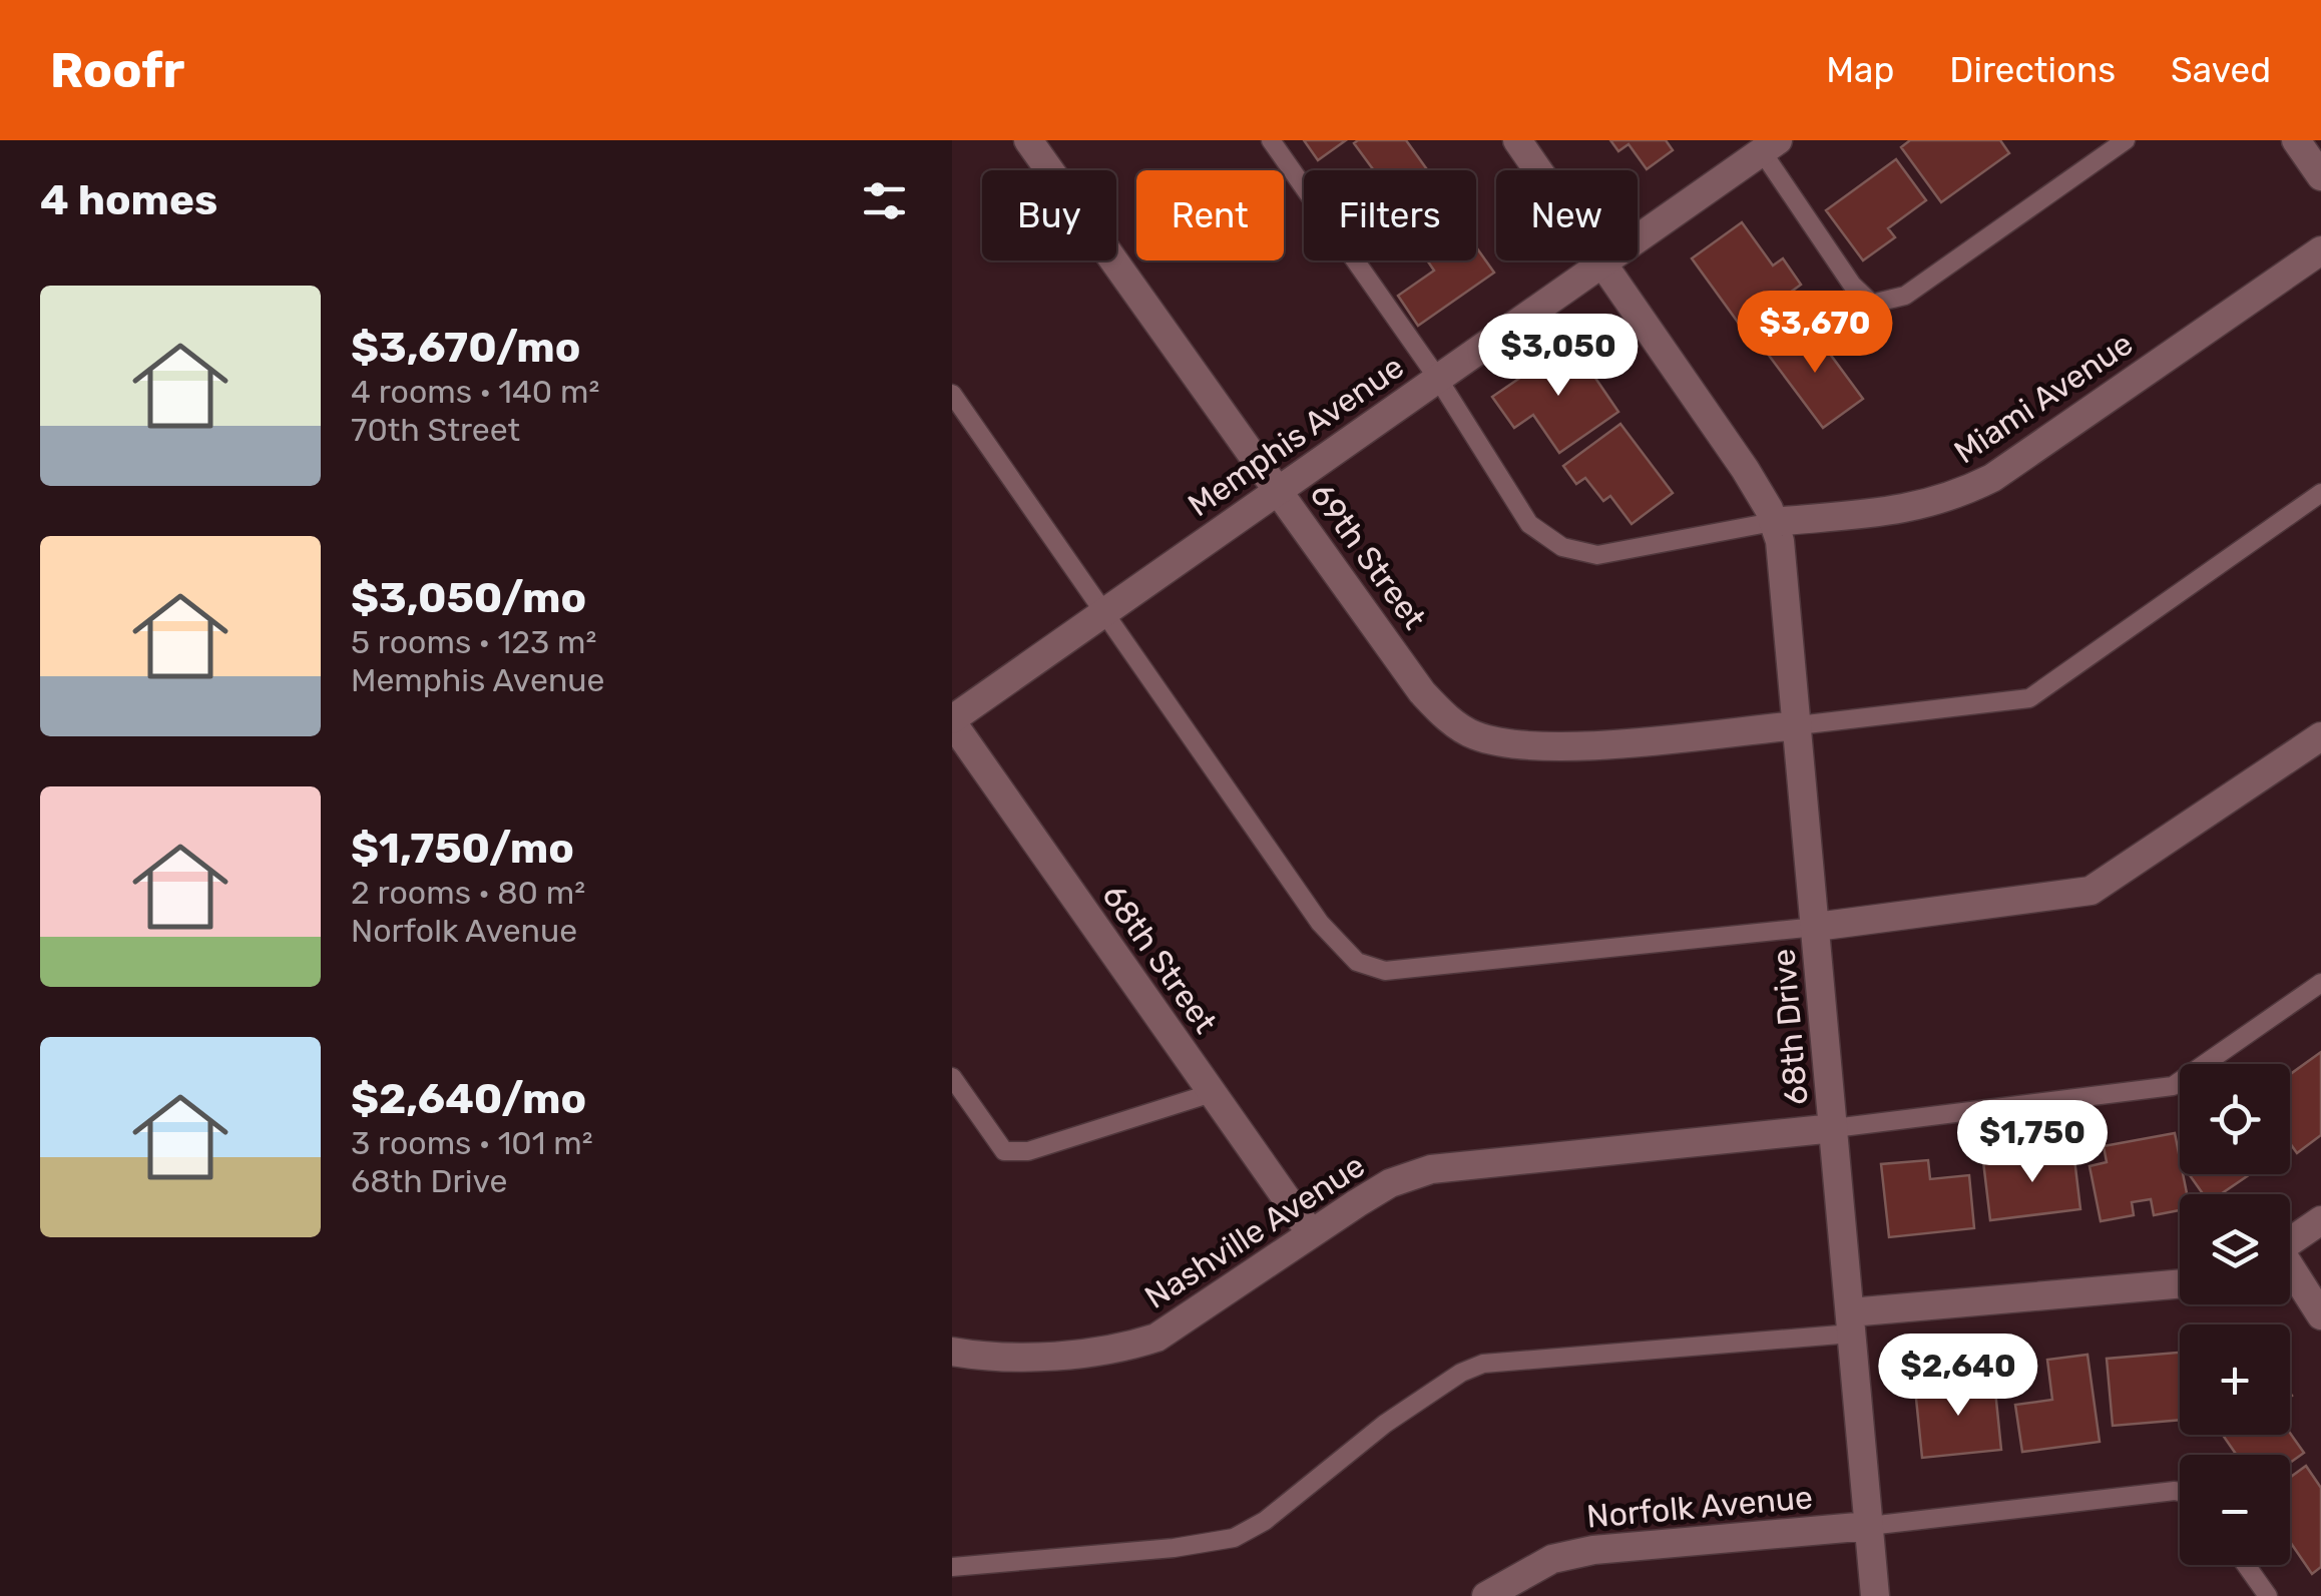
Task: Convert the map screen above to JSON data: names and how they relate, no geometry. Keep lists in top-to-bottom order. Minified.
{"streets":{"street":["Miami Avenue","Memphis Avenue","69th Street","68th Street","68th Drive","Nashville Avenue","Norfolk Avenue"]},"crossings":[["Miami Avenue","68th Drive"],["Memphis Avenue","69th Street"],["Memphis Avenue","68th Street"],["Memphis Avenue","68th Drive"],["69th Street","68th Drive"],["68th Street","Nashville Avenue"],["68th Drive","Nashville Avenue"],["68th Drive","Norfolk Avenue"]],"page":{"header":"Roofr","nav":["Map","Directions","Saved"],"heading":"4 homes","chip":["Buy","Rent","Filters","New"],"list":[{"name":"$3,670/mo","note":"4 rooms · 140 m² · 70th Street"},{"name":"$3,050/mo","note":"5 rooms · 123 m² · Memphis Avenue"},{"name":"$1,750/mo","note":"2 rooms · 80 m² · Norfolk Avenue"},{"name":"$2,640/mo","note":"3 rooms · 101 m² · 68th Drive"}],"price":["$3,670","$3,050","$1,750","$2,640"],"map_buttons":["+","−"]}}
